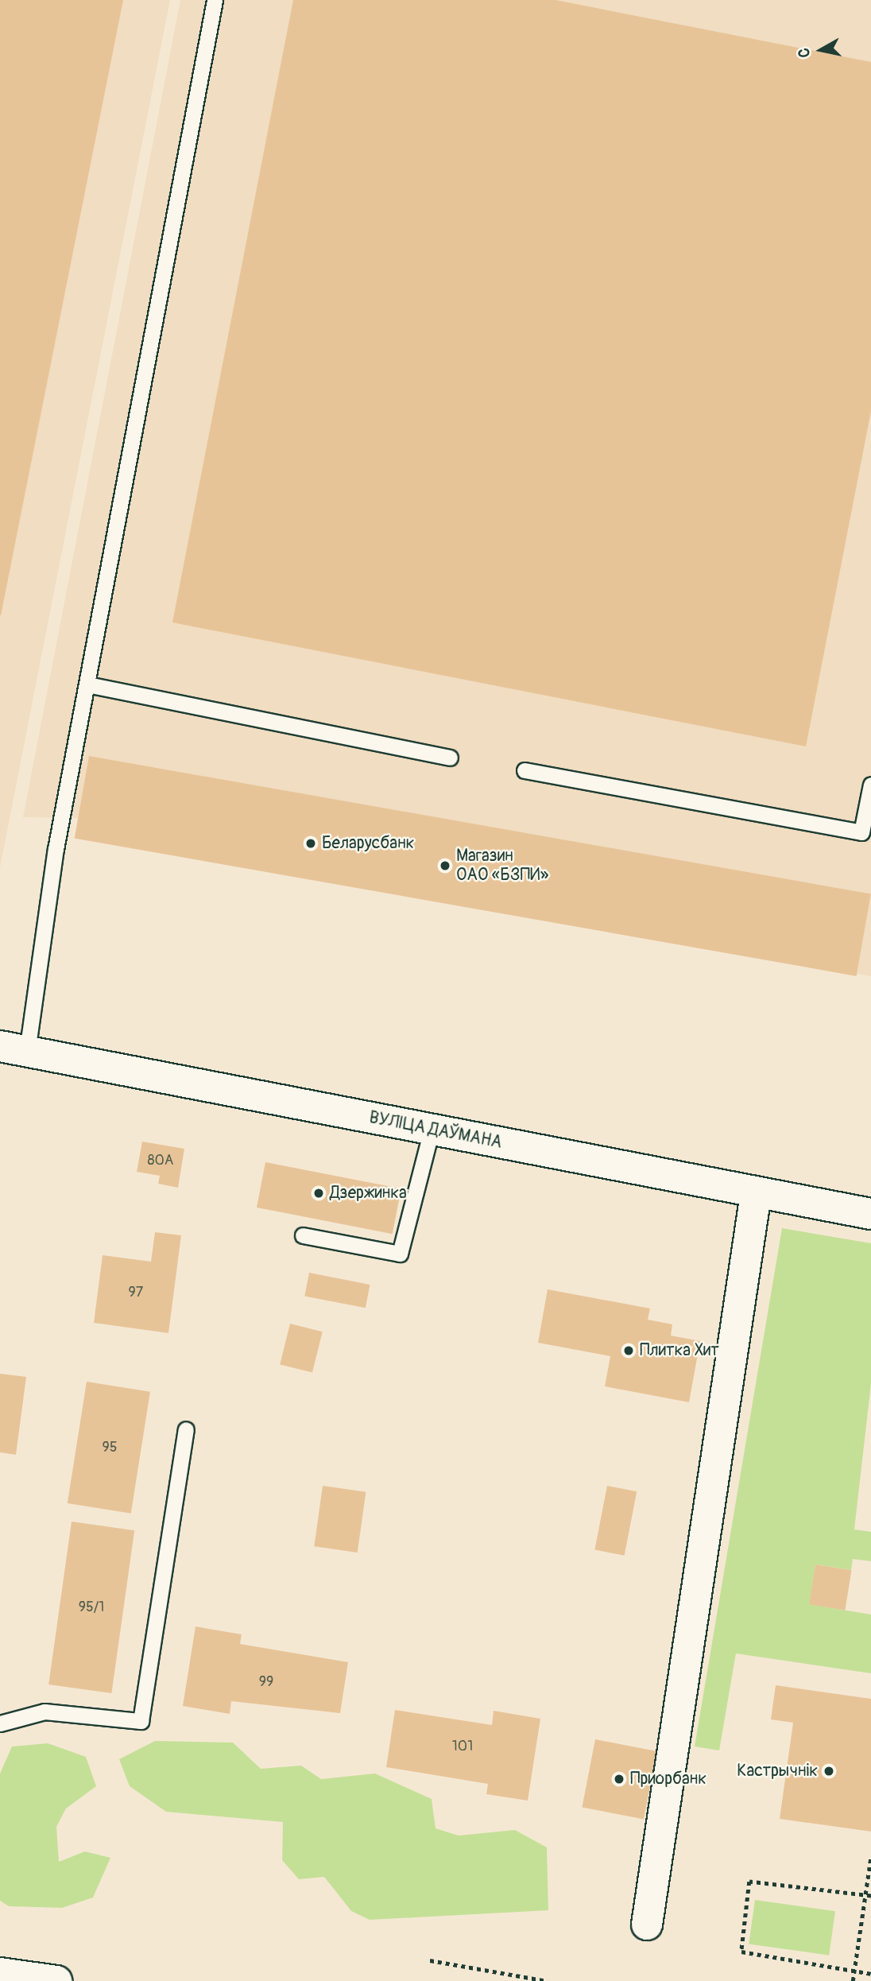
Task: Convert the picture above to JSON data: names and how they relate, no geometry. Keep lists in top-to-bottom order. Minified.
{"streets":{"street":["ВУЛІЦА ДАЎМАНА"]},"places":["Беларусбанк","Магазин ОАО «БЗПИ»","Дзержинка","Плитка Хит","Кастрычнік","Приорбанк"],"house_numbers":["80А","97","95","95/1","99","101"],"north":"left"}
